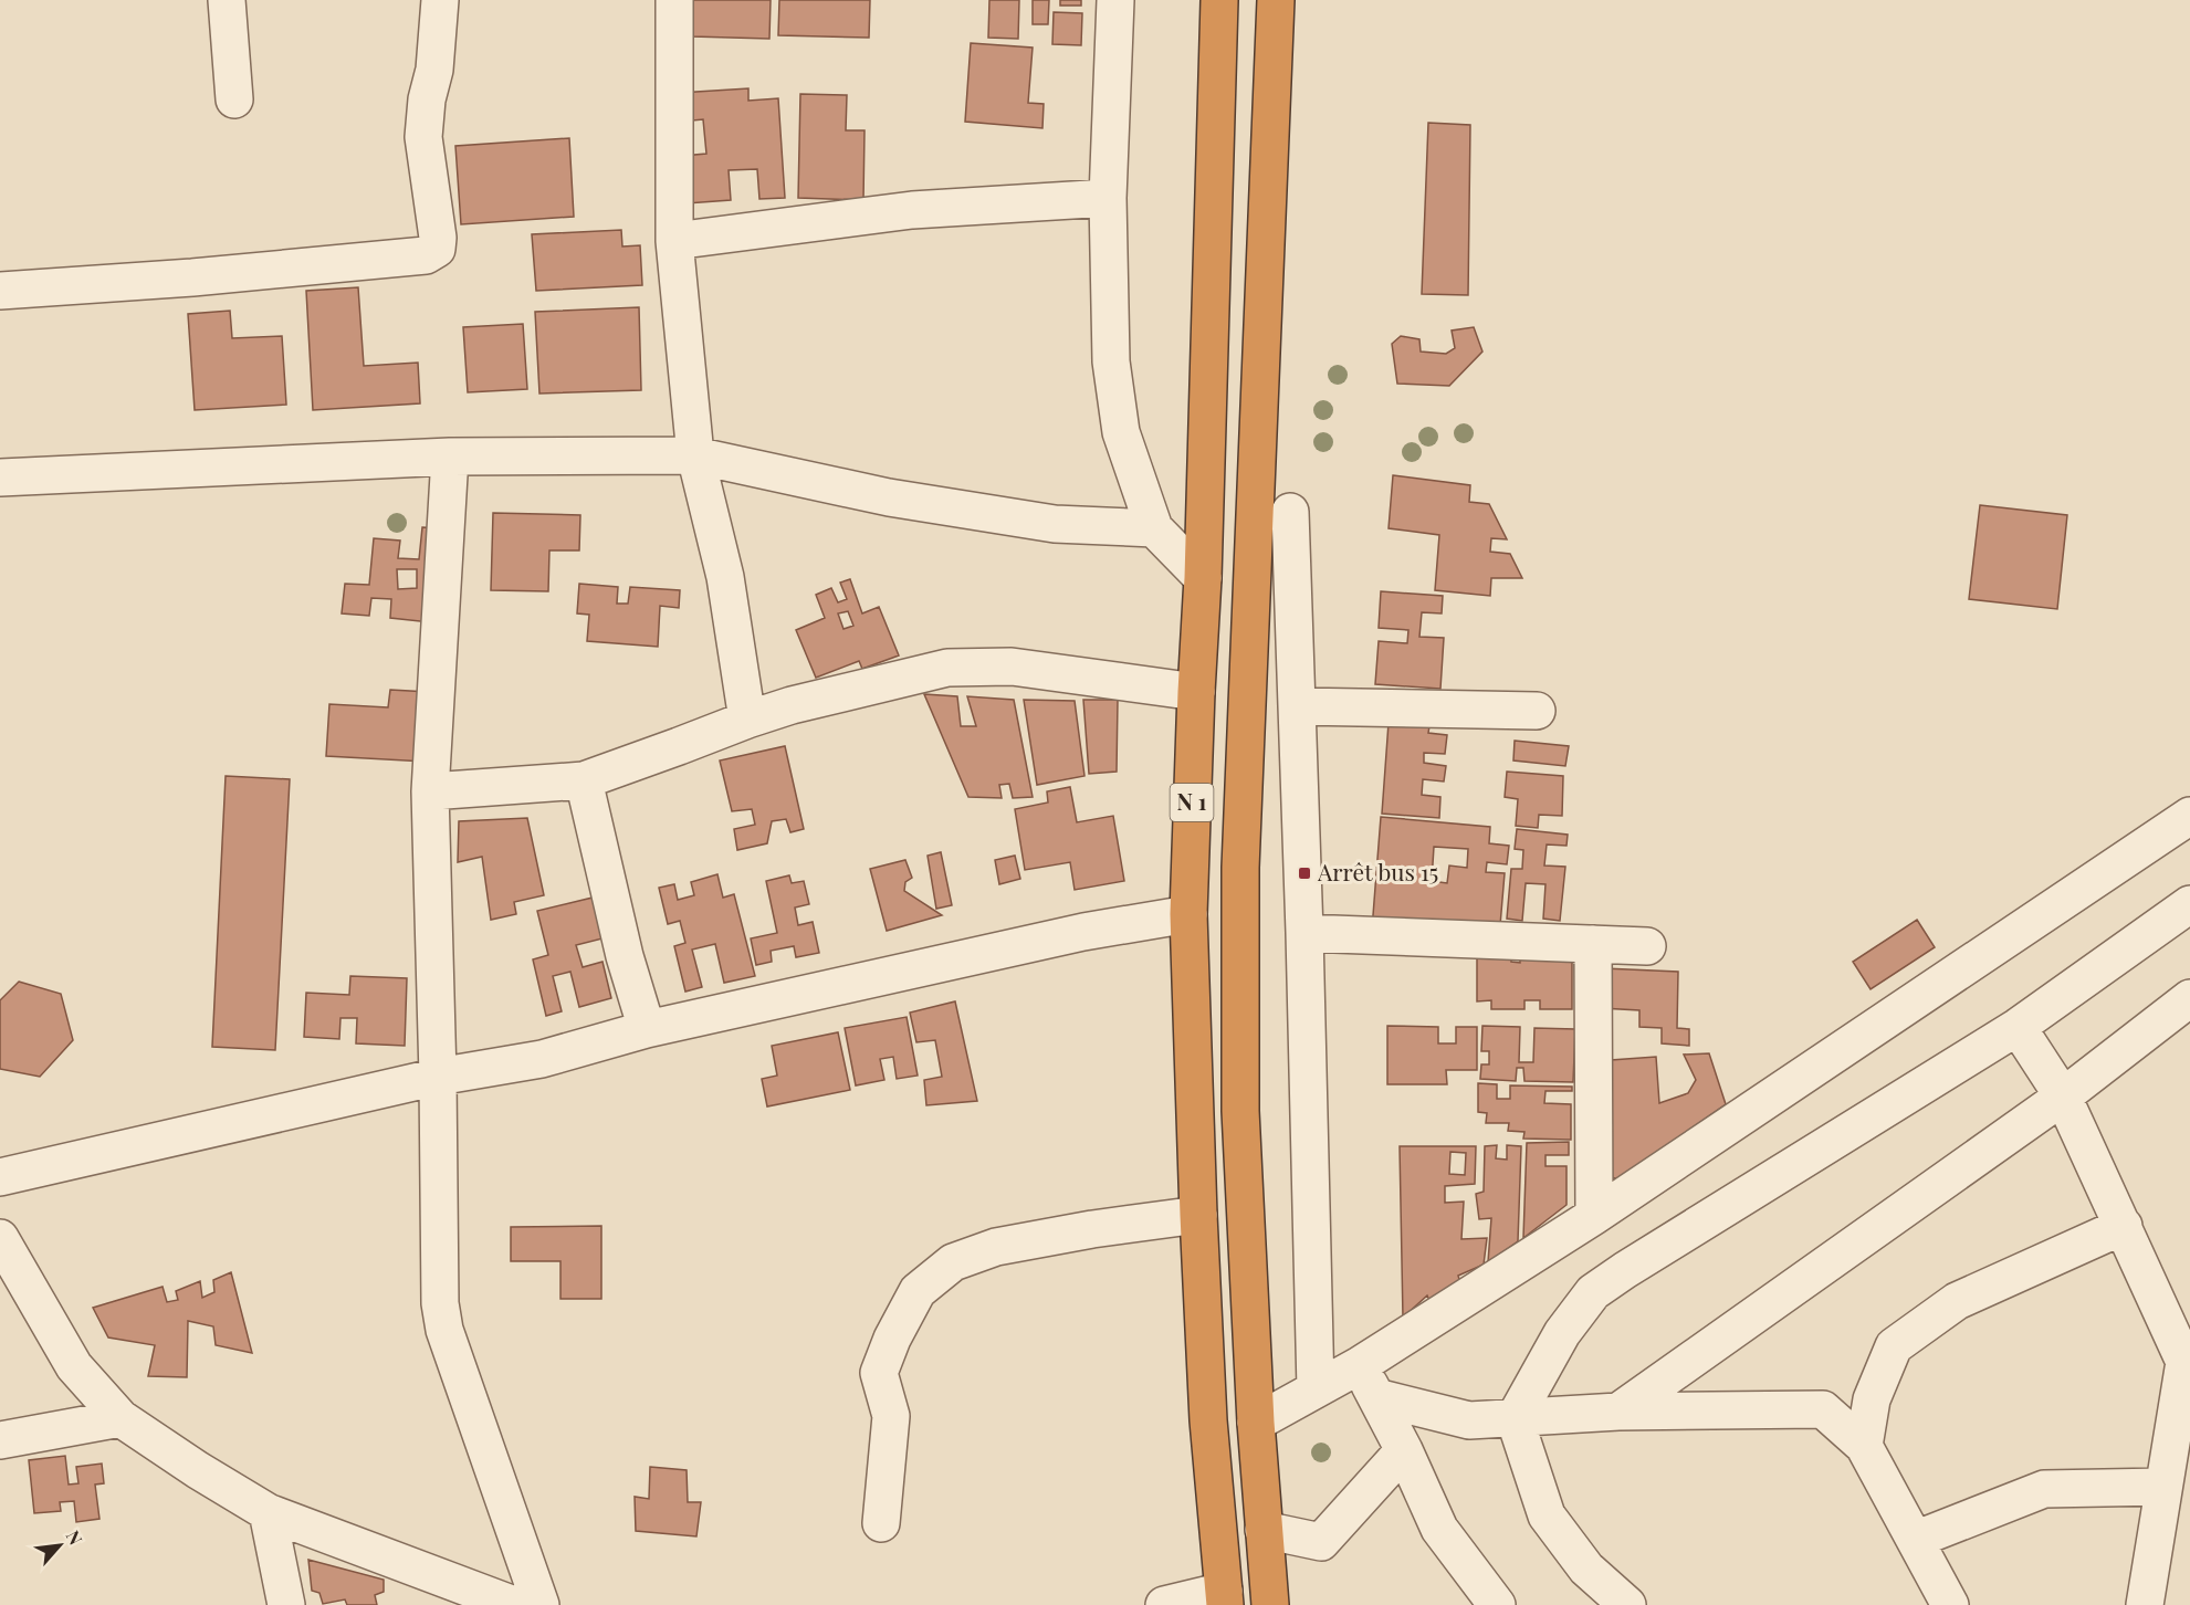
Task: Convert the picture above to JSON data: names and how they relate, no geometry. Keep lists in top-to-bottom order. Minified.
{"streets":{"highway":["N 1"]},"places":{"transit":["Arrêt bus 15"]},"north":"top right"}
